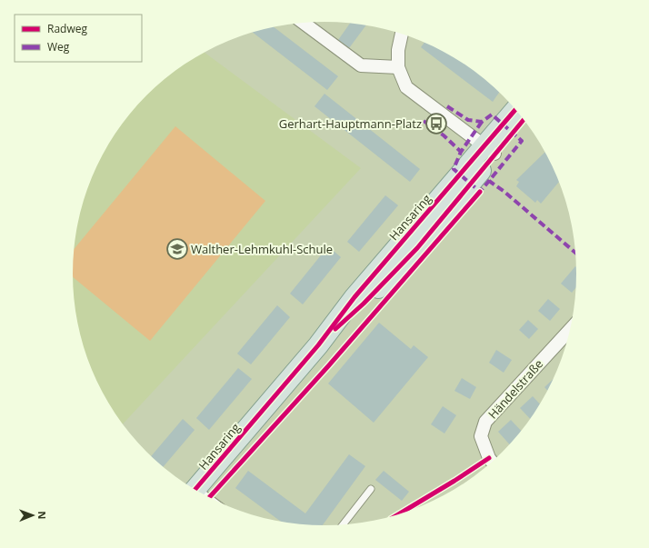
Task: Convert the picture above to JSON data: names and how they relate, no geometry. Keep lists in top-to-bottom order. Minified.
{"streets":{"main road":["Hansaring"],"street":["Händelstraße"]},"places":{"bus stop":["Gerhart-Hauptmann-Platz"],"school or university":["Walther-Lehmkuhl-Schule"]},"legend":["Radweg","Weg"],"north":"right"}
